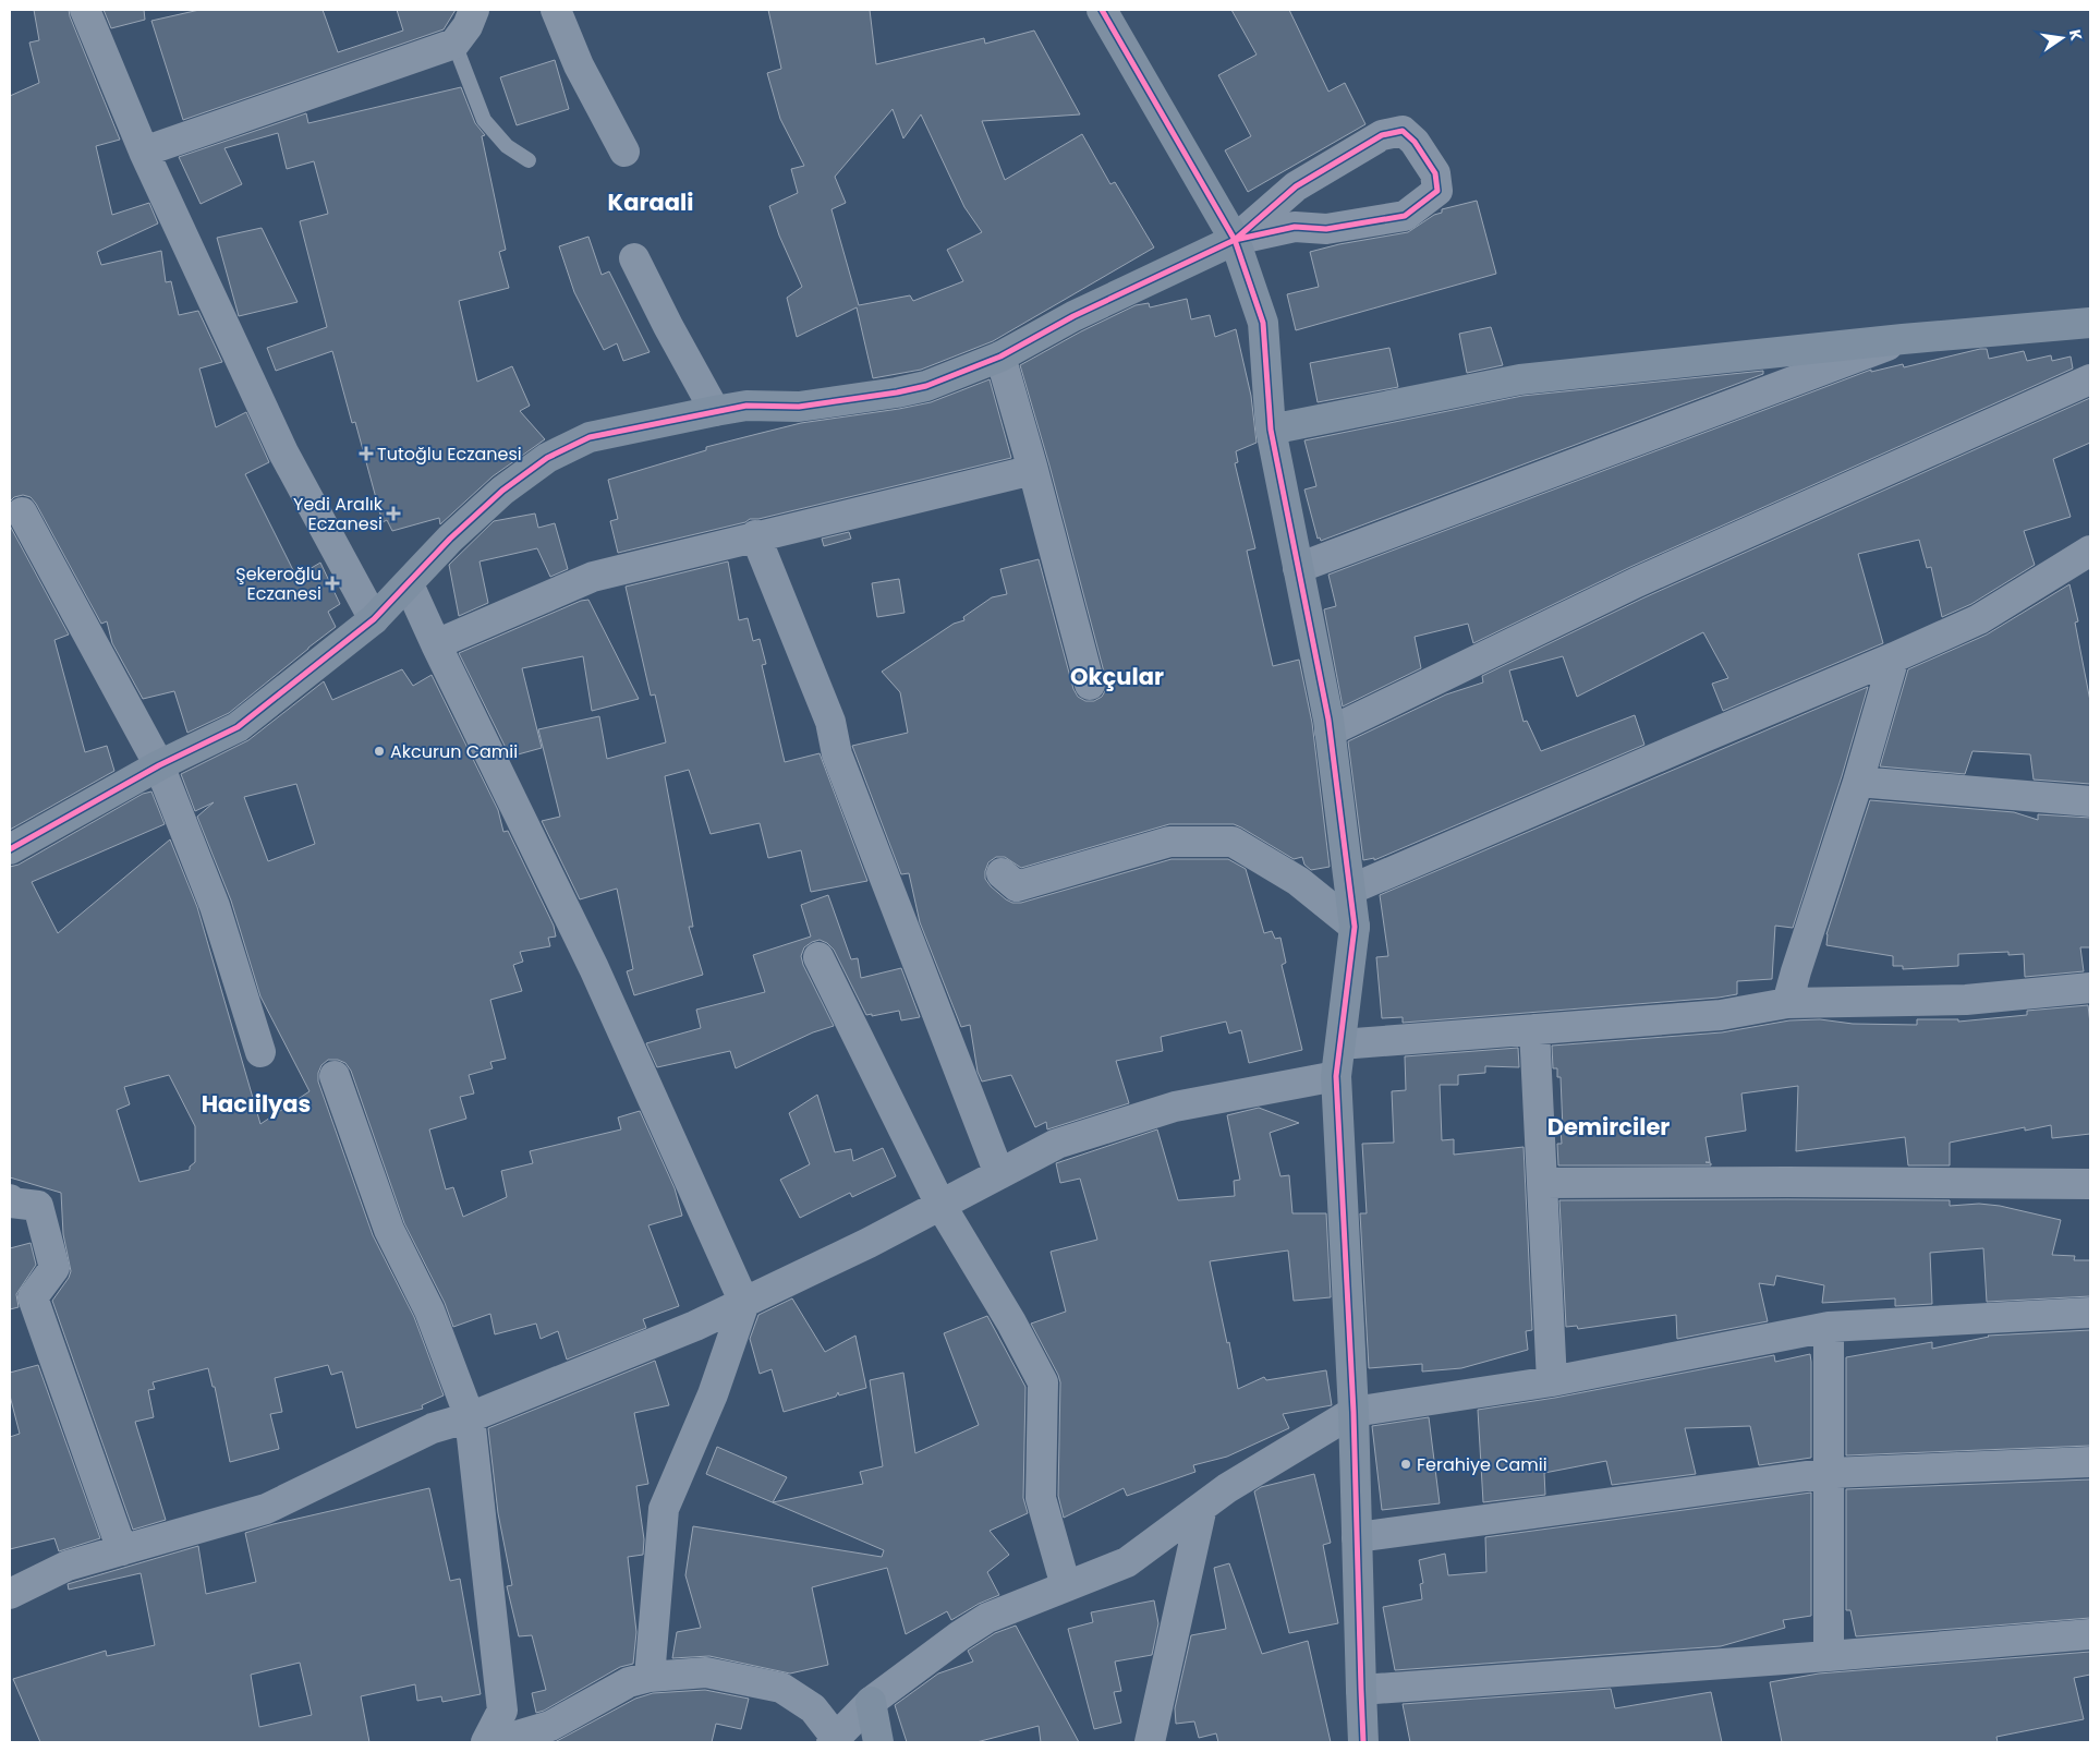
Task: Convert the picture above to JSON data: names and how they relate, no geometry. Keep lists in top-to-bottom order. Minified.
{"districts":["Karaali","Okçular","Hacıilyas","Demirciler"],"places":{"health":["Tutoğlu Eczanesi","Yedi Aralık Eczanesi","Şekeroğlu Eczanesi"],"other":["Akcurun Camii","Ferahiye Camii"]},"north":"right"}
